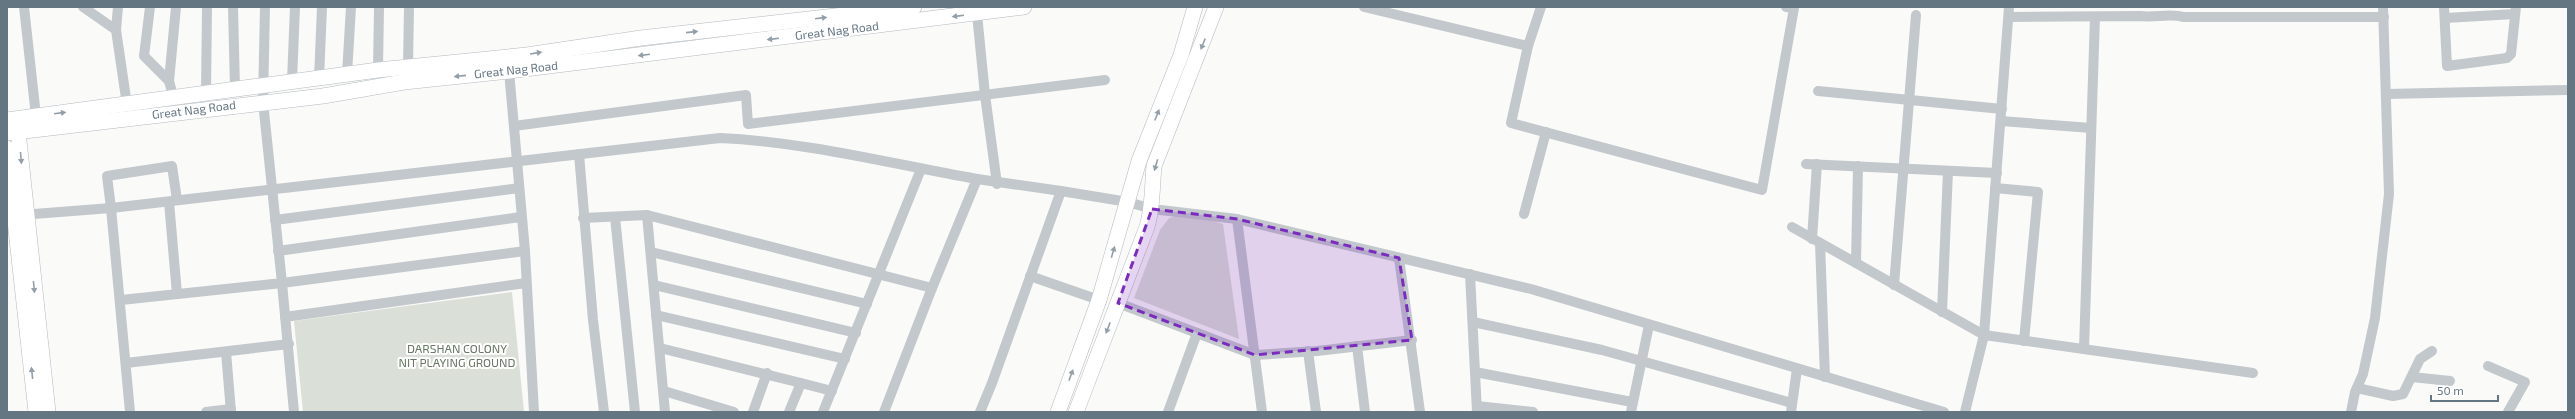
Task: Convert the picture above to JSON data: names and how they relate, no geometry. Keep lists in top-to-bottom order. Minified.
{"streets":{"main road":["Great Nag Road"]},"parks":["DARSHAN COLONY NIT PLAYING GROUND"],"scale_bar":"50 m"}
